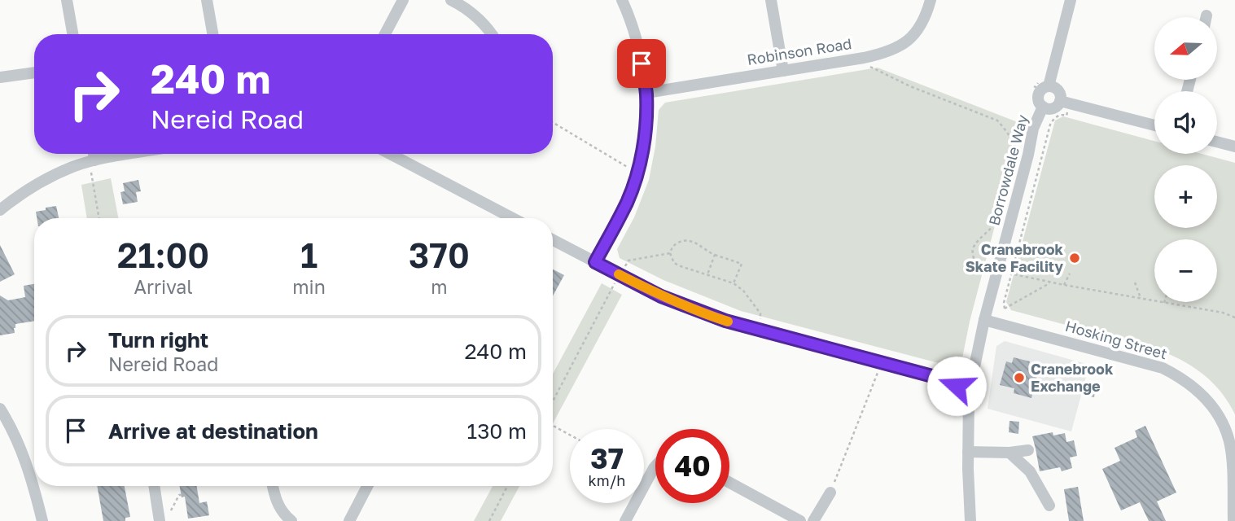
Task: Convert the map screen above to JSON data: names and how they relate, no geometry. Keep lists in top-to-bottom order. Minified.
{"streets":{"street":["Robinson Road","Borrowdale Way","Hosking Street"]},"crossings":[["Borrowdale Way","Hosking Street"]],"places":["Cranebrook Skate Facility","Cranebrook Exchange"],"north":"left","page":{"map_buttons":["+","−"],"turn":["240 m","Nereid Road"],"eta":["21:00","Arrival","1","min","370","m"],"list":[{"name":"Turn right","note":"Nereid Road","value":"240 m"},{"name":"Arrive at destination","value":"130 m"}],"speed":"37 km/h","limit":"40"}}
